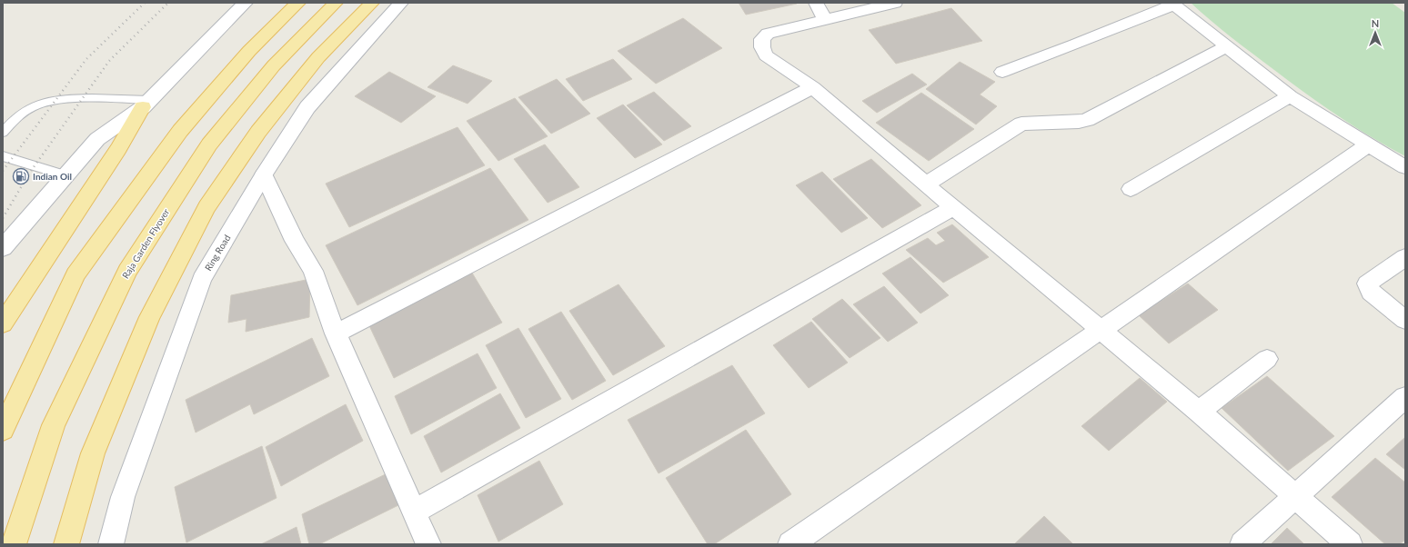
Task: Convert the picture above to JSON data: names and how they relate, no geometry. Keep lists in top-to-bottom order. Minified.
{"streets":{"main road":["Raja Garden Flyover"],"street":["Ring Road"]},"places":{"fuel station":["Indian Oil"]},"north":"top"}
